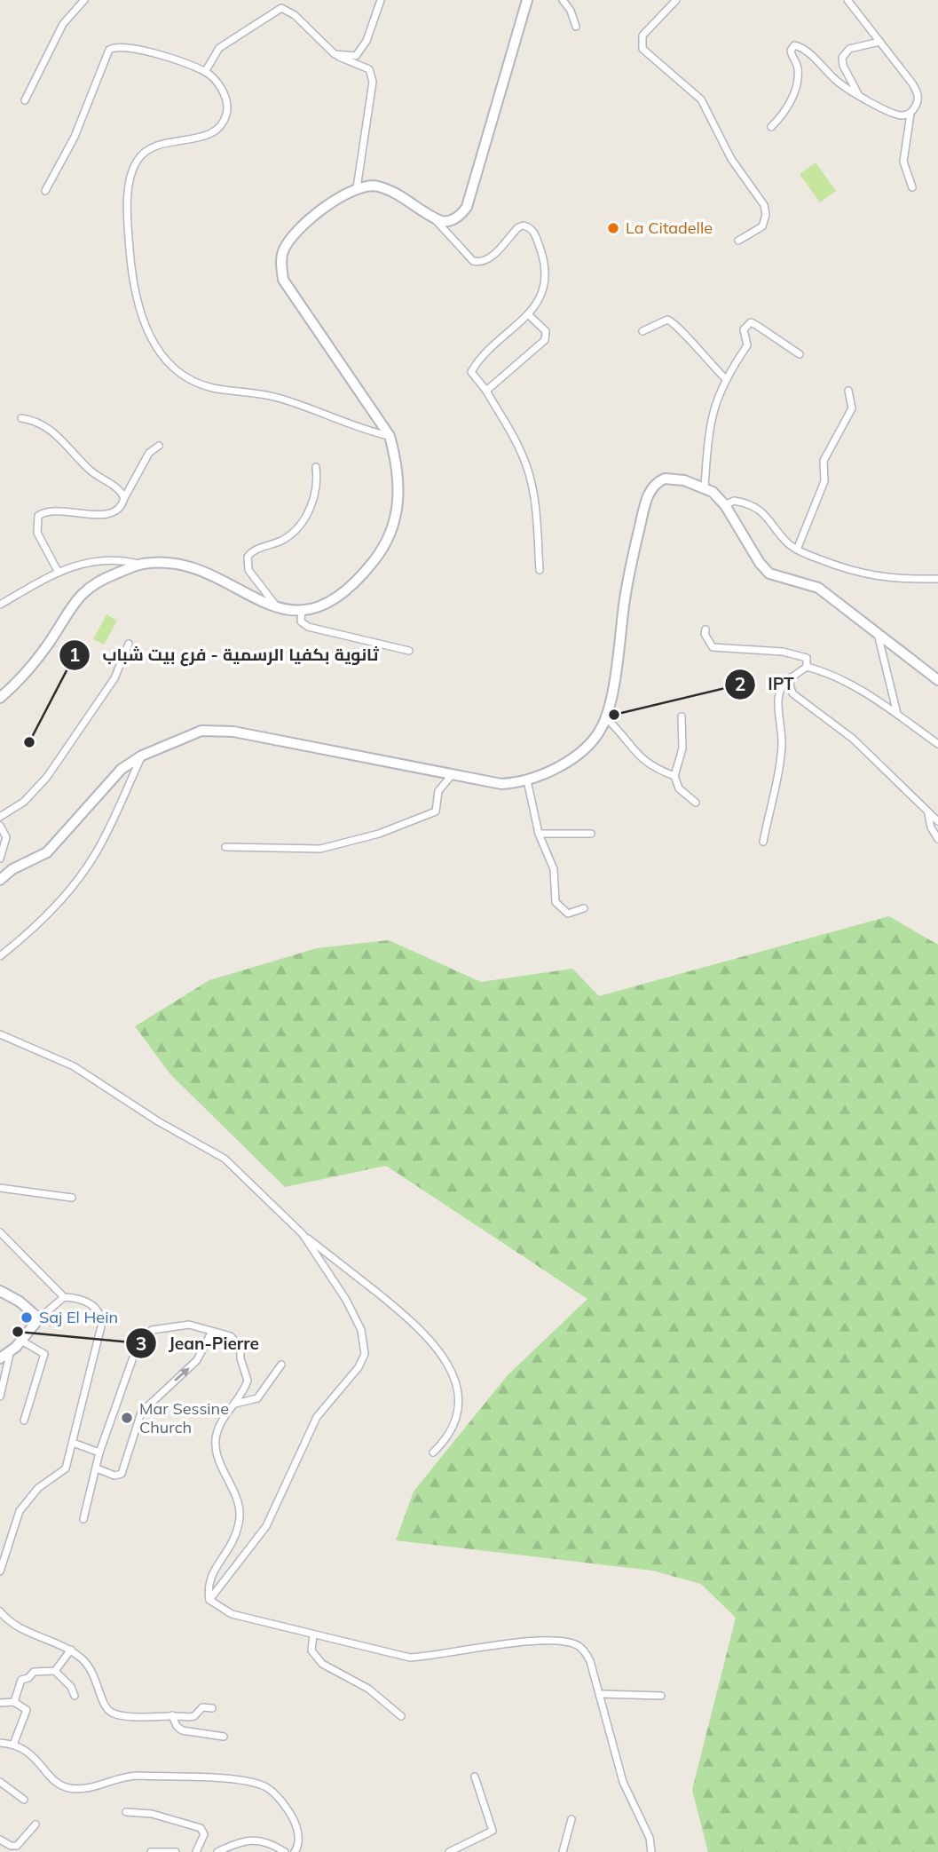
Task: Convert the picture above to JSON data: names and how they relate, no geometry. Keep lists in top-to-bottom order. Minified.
{"places":["La Citadelle","IPT","ثانوية بكفيا الرسمية - فرع بيت شباب","Saj El Hein","Jean-Pierre","Mar Sessine Church"]}
